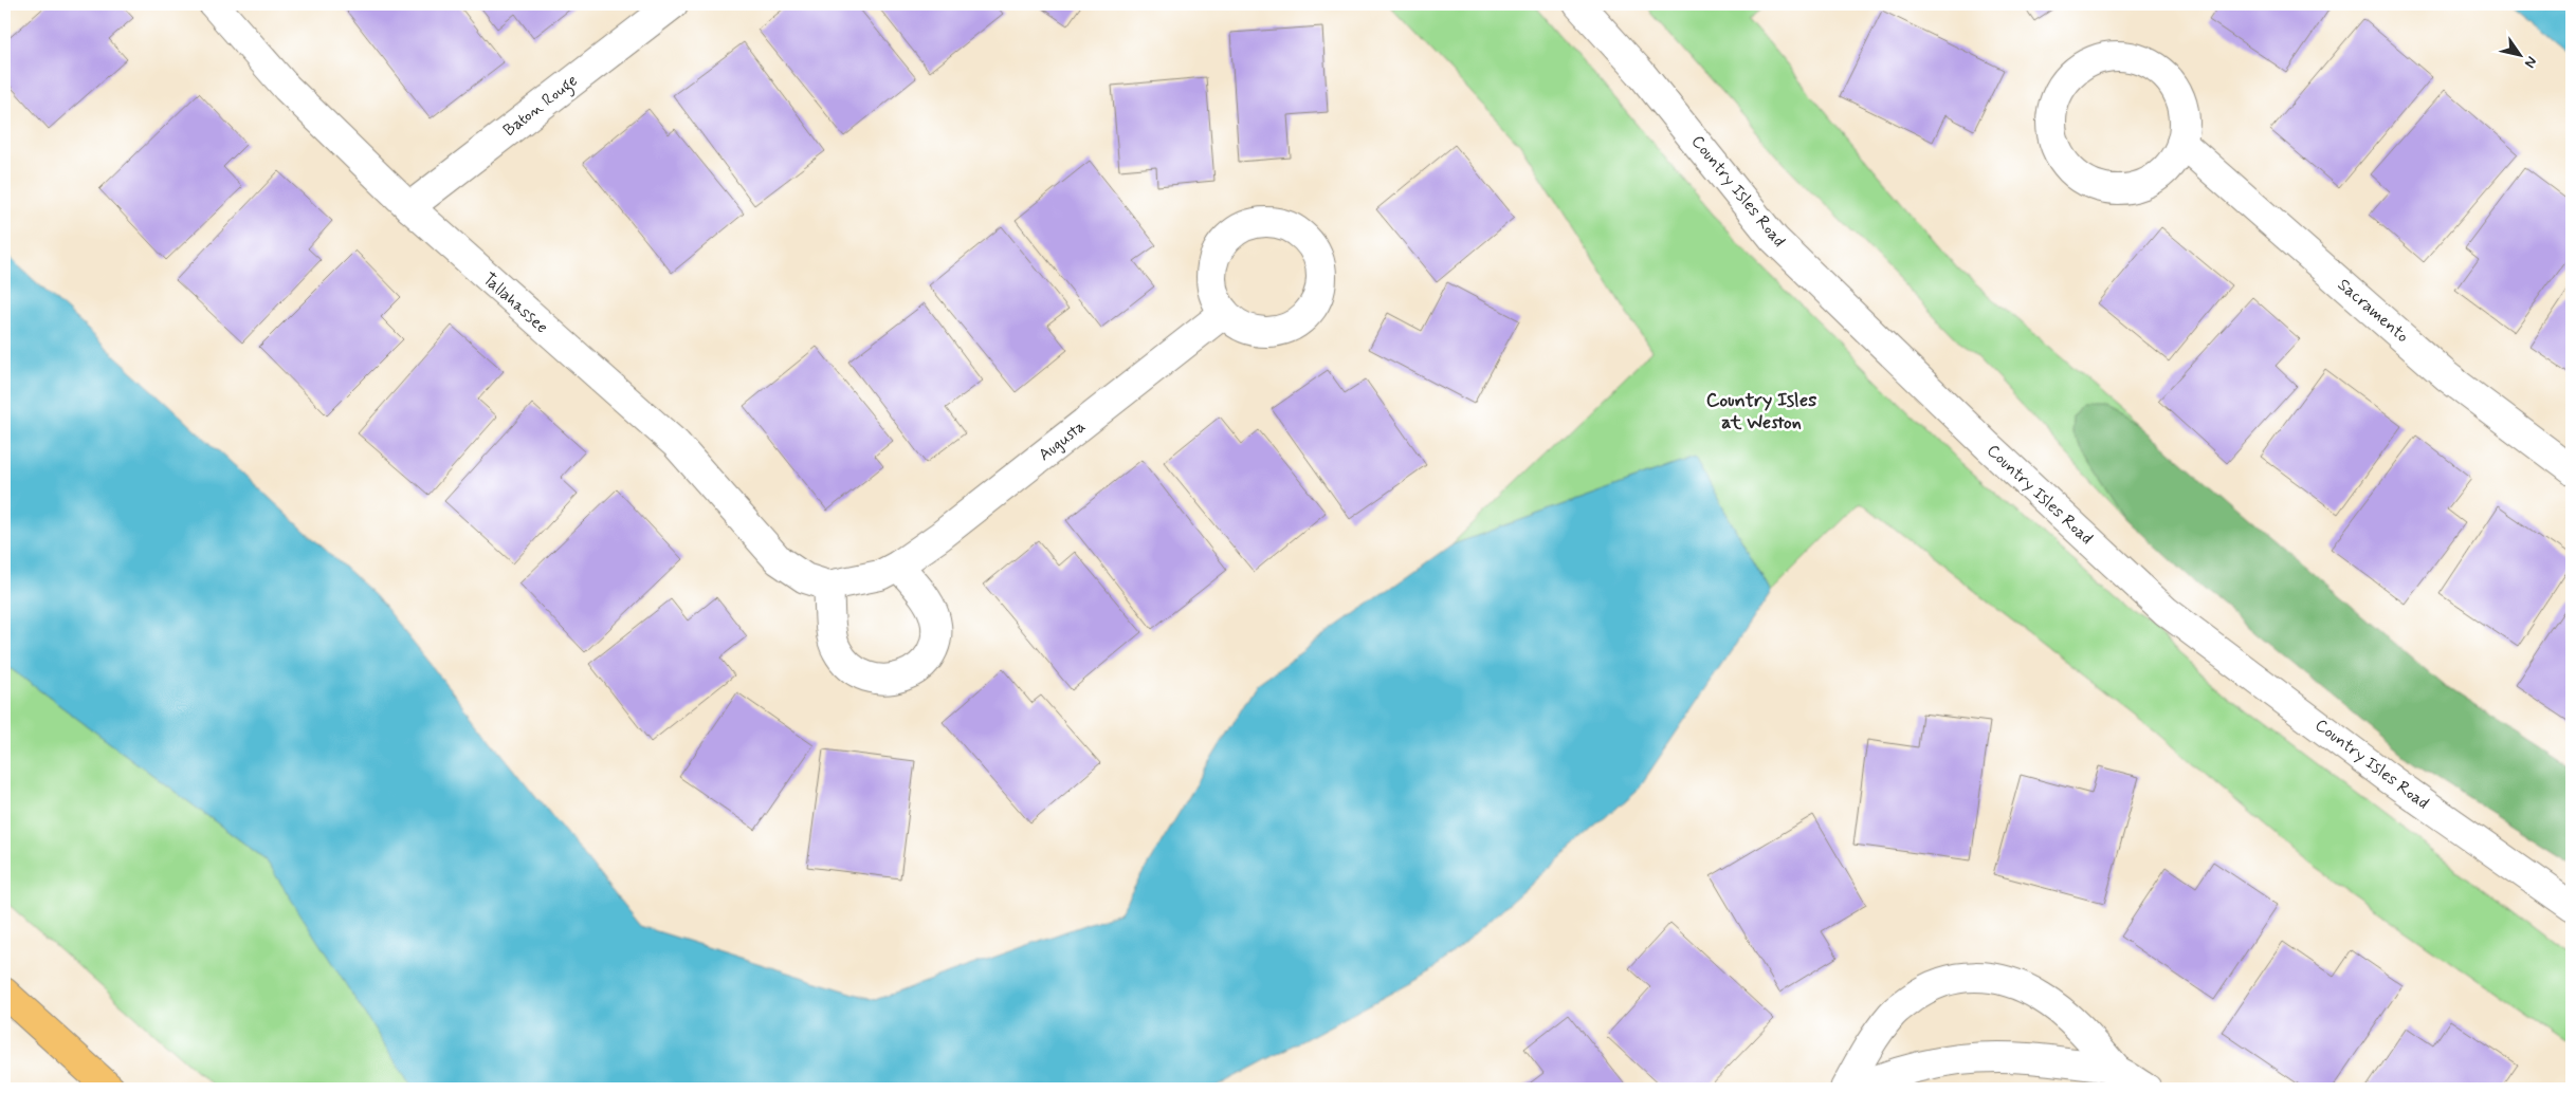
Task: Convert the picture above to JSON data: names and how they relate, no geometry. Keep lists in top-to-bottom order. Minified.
{"streets":{"street":["Baton Rouge","Country Isles Road","Tallahassee","Sacramento","Augusta"]},"crossings":[["Baton Rouge","Tallahassee"],["Tallahassee","Augusta"]],"districts":["Country Isles at Weston"],"north":"bottom right"}
